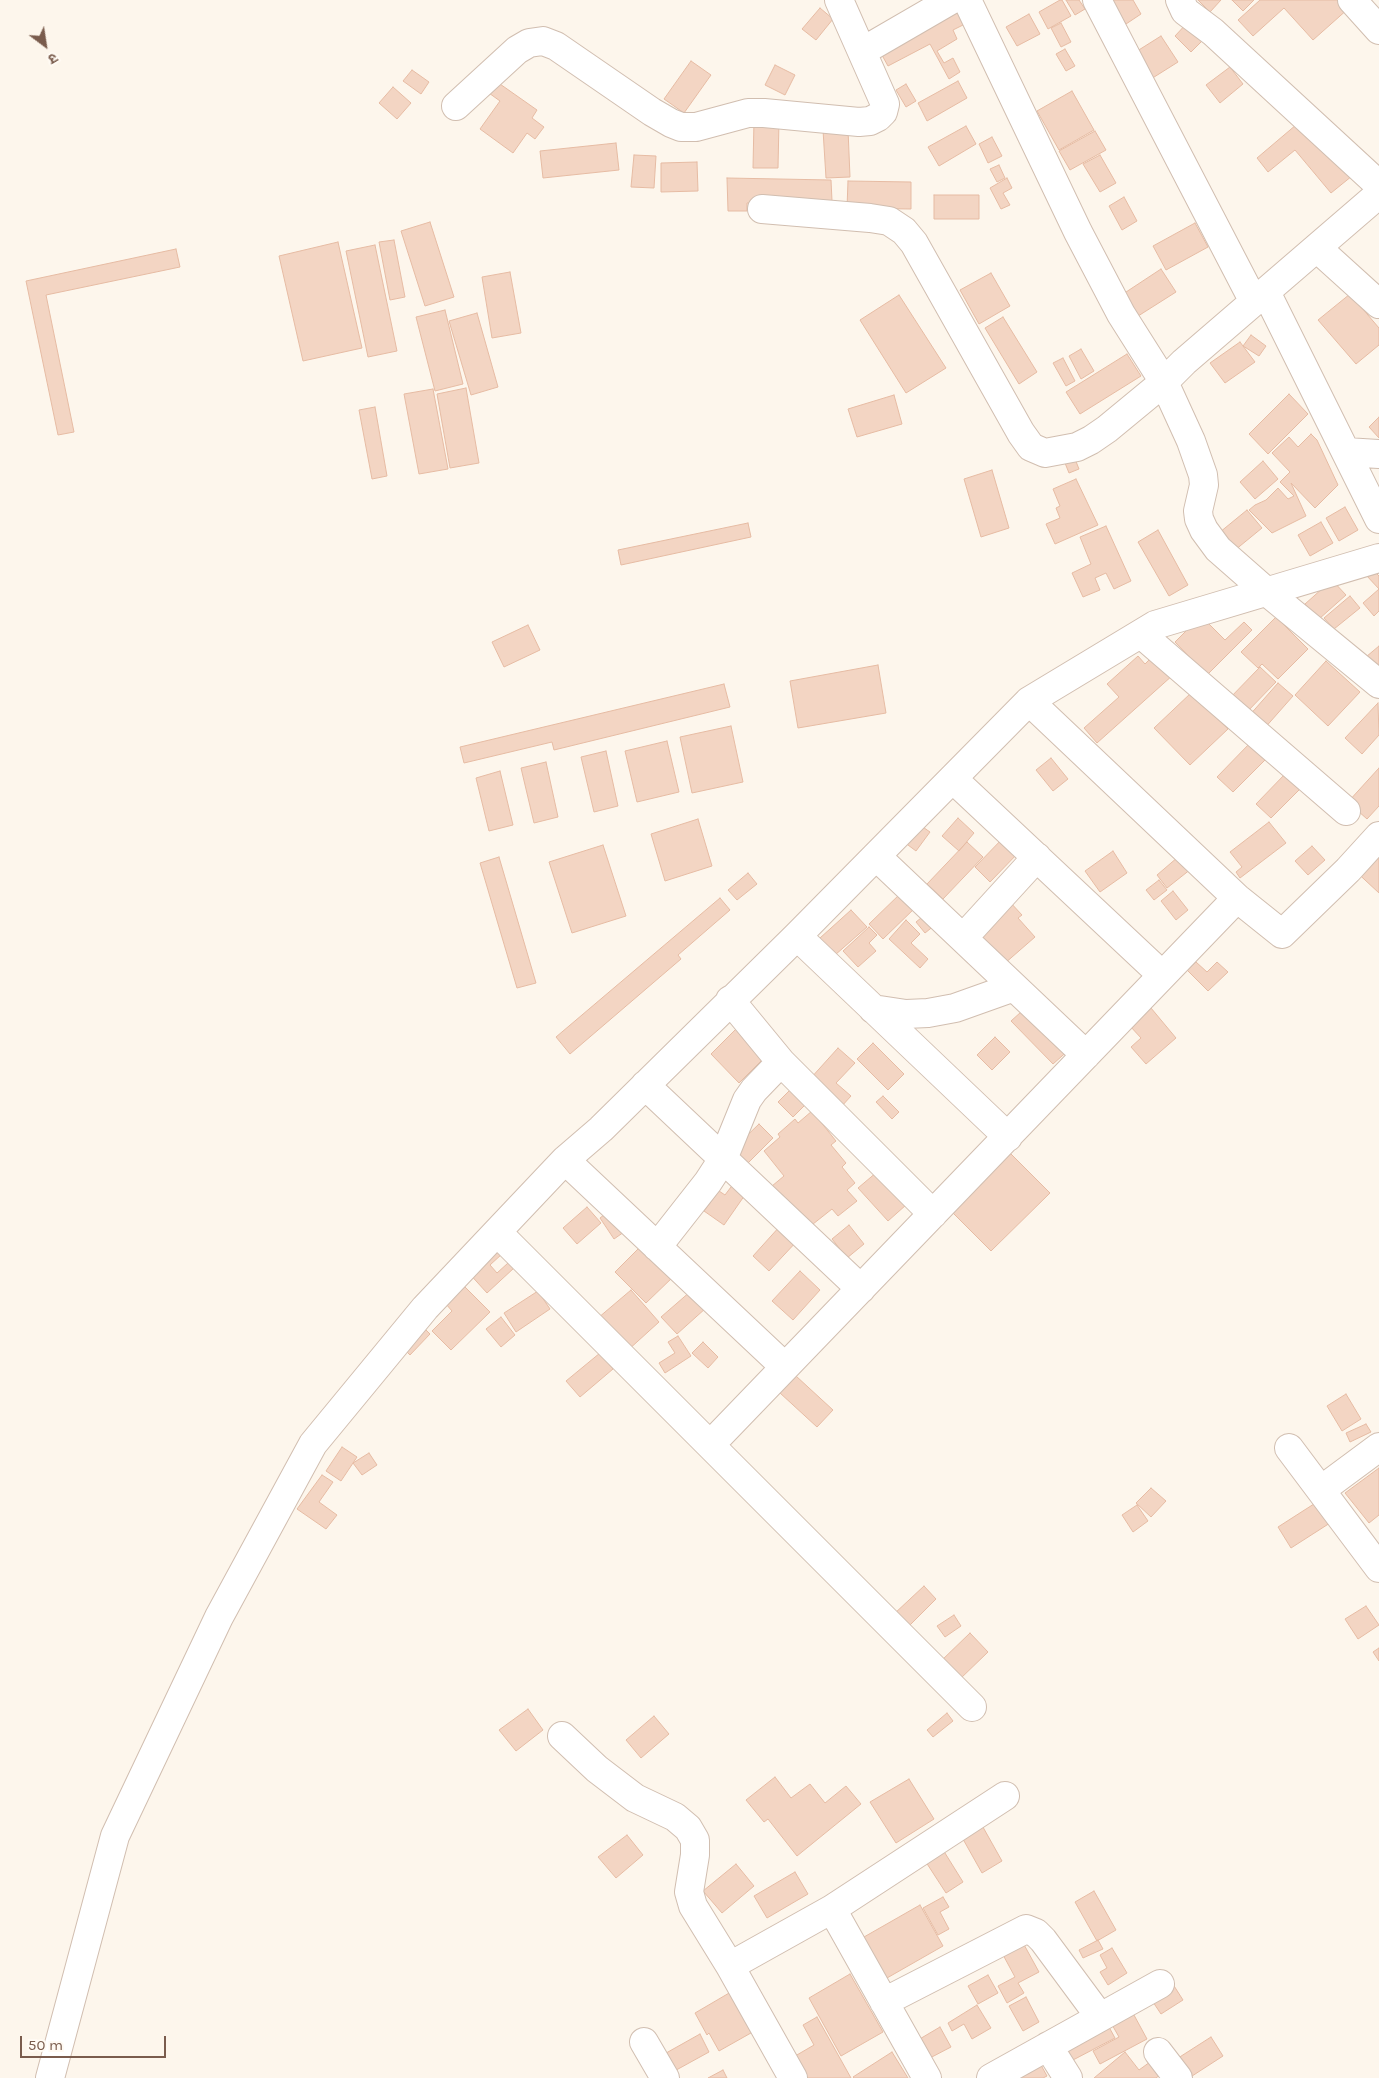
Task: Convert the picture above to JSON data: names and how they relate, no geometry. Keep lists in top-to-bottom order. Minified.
{"scale_bar":"50 m","north":"bottom right"}
